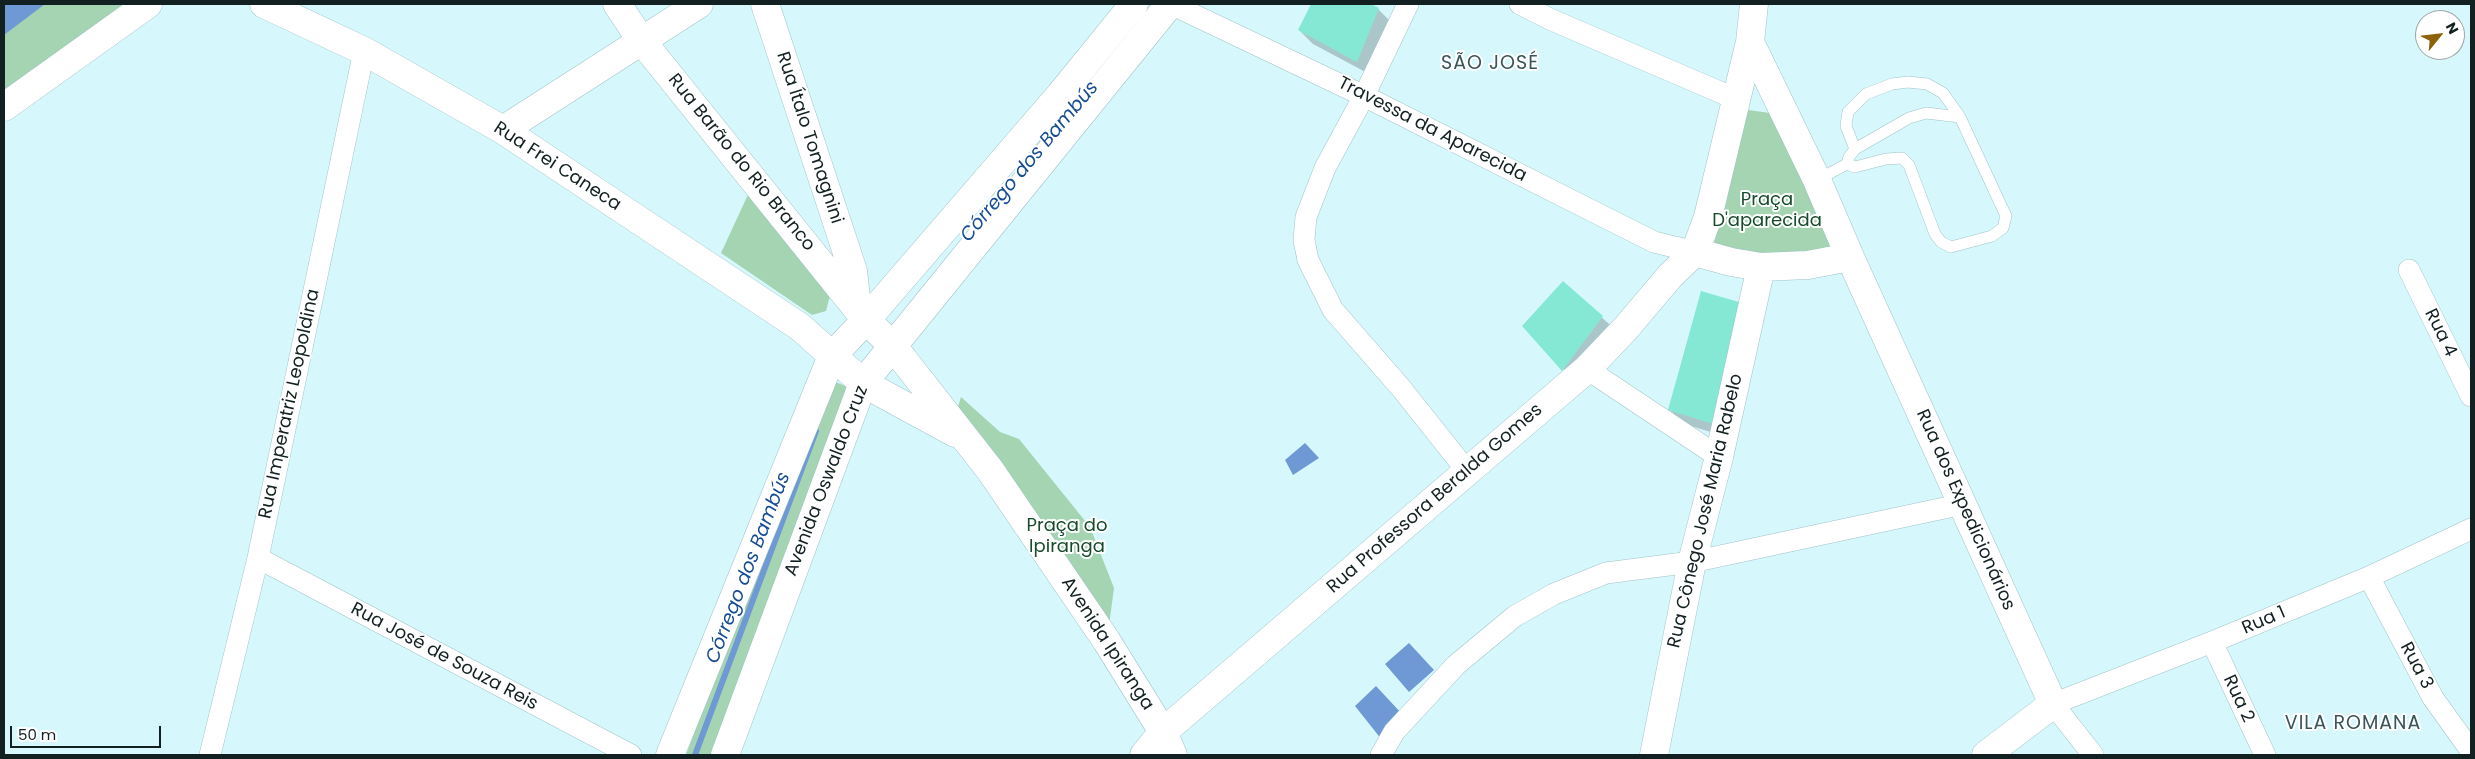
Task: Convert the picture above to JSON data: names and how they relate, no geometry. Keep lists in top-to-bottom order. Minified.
{"streets":{"main road":["Rua Ítalo Tomagnini","Rua Barão do Rio Branco","Rua Frei Caneca","Avenida Oswaldo Cruz","Rua Professora Beralda Gomes","Rua dos Expedicionários","Rua Cônego José Maria Rabelo","Avenida Ipiranga"],"street":["Travessa da Aparecida","Rua 4","Rua Imperatriz Leopoldina","Rua 1","Rua José de Souza Reis","Rua 3","Rua 2"]},"crossings":[["Travessa da Aparecida","Avenida Oswaldo Cruz"],["Travessa da Aparecida","Rua Professora Beralda Gomes"],["Rua Ítalo Tomagnini","Rua Barão do Rio Branco"],["Rua Ítalo Tomagnini","Avenida Ipiranga"],["Rua Frei Caneca","Rua Imperatriz Leopoldina"],["Rua Frei Caneca","Avenida Oswaldo Cruz"],["Rua Frei Caneca","Avenida Ipiranga"],["Rua Imperatriz Leopoldina","Rua José de Souza Reis"],["Avenida Oswaldo Cruz","Avenida Ipiranga"],["Rua Professora Beralda Gomes","Avenida Ipiranga"],["Rua dos Expedicionários","Rua 1"],["Rua 1","Rua 3"],["Rua 1","Rua 2"]],"districts":["SÃO JOSÉ","VILA ROMANA"],"water":["Córrego dos Bambús"],"parks":["Praça D'aparecida","Praça do Ipiranga"],"scale_bar":"50 m","north":"top right"}
